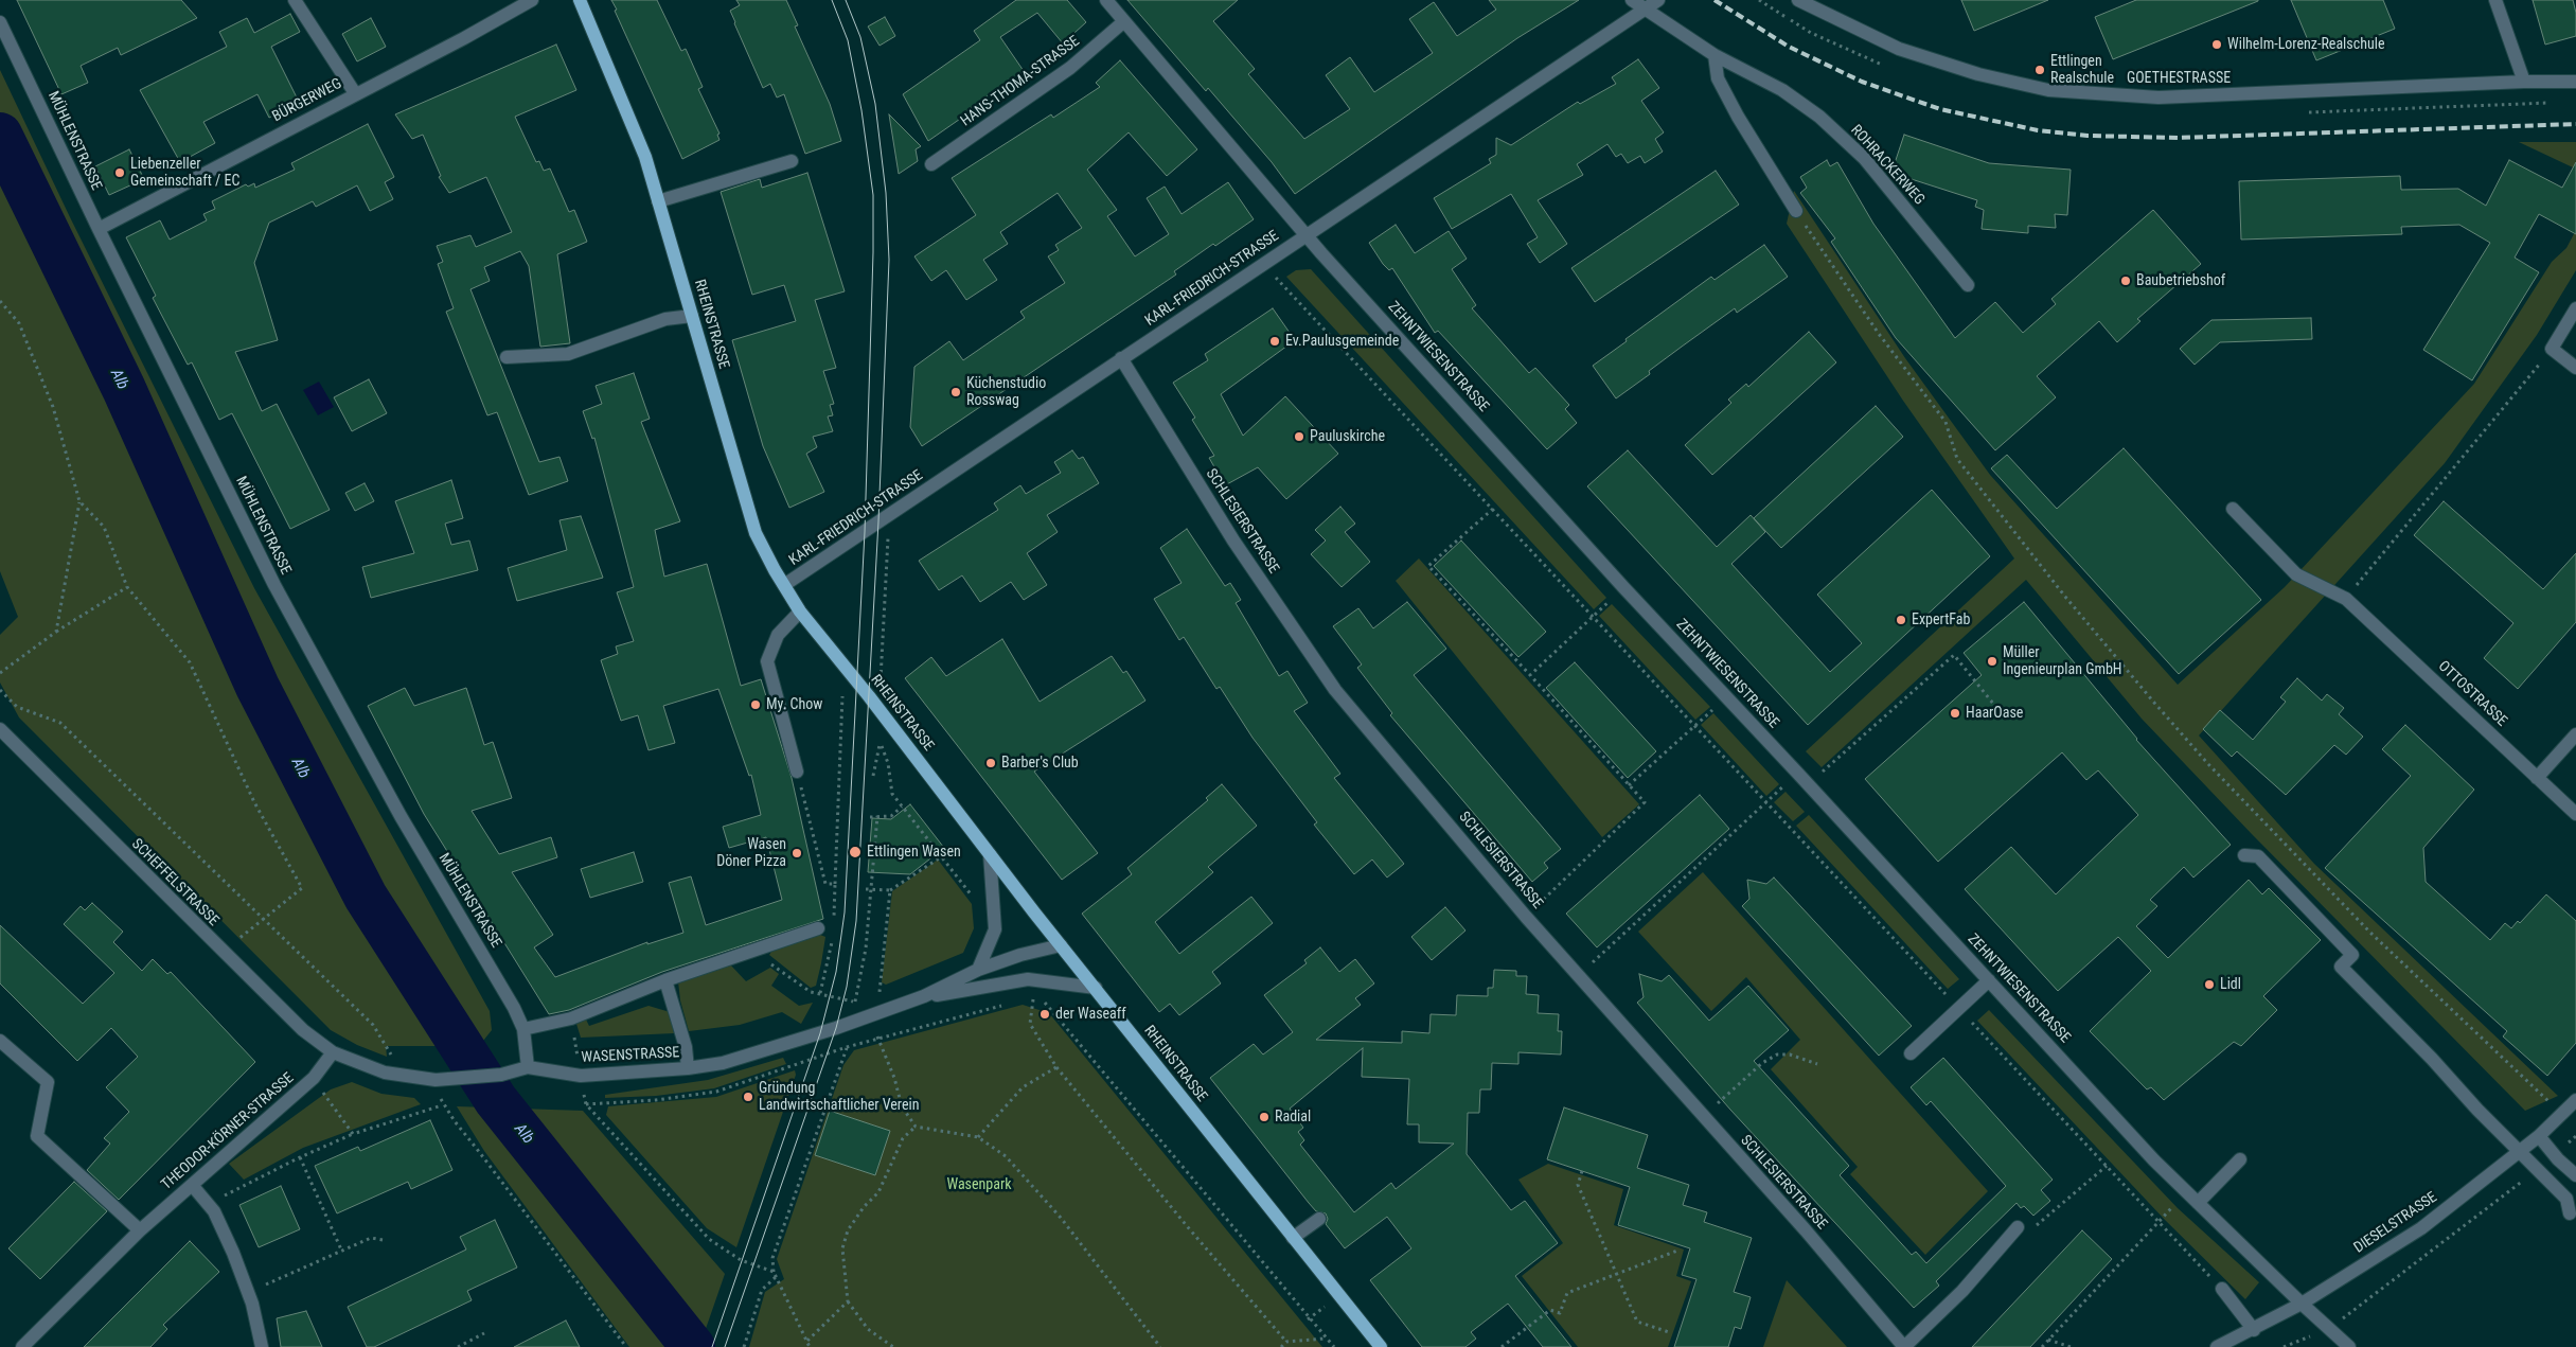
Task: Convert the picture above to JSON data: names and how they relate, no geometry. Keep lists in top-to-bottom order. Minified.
{"streets":{"main road":["RHEINSTRASSE"],"street":["GOETHESTRASSE","HANS-THOMA-STRASSE","BÜRGERWEG","MÜHLENSTRASSE","ROHRACKERWEG","KARL-FRIEDRICH-STRASSE","ZEHNTWIESENSTRASSE","SCHLESIERSTRASSE","OTTOSTRASSE","SCHEFFELSTRASSE","WASENSTRASSE","THEODOR-KÖRNER-STRASSE","DIESELSTRASSE"]},"crossings":[["HANS-THOMA-STRASSE","ZEHNTWIESENSTRASSE"],["BÜRGERWEG","MÜHLENSTRASSE"],["MÜHLENSTRASSE","WASENSTRASSE"],["ROHRACKERWEG","KARL-FRIEDRICH-STRASSE"],["KARL-FRIEDRICH-STRASSE","RHEINSTRASSE"],["KARL-FRIEDRICH-STRASSE","ZEHNTWIESENSTRASSE"],["KARL-FRIEDRICH-STRASSE","SCHLESIERSTRASSE"],["RHEINSTRASSE","WASENSTRASSE"],["ZEHNTWIESENSTRASSE","DIESELSTRASSE"],["SCHEFFELSTRASSE","WASENSTRASSE"],["SCHEFFELSTRASSE","THEODOR-KÖRNER-STRASSE"],["WASENSTRASSE","THEODOR-KÖRNER-STRASSE"]],"water":["Alb"],"parks":["Wasenpark"],"places":["Wilhelm-Lorenz-Realschule","Ettlingen Realschule","Liebenzeller Gemeinschaft / EC","Baubetriebshof","Ev.Paulusgemeinde","Küchenstudio Rosswag","Pauluskirche","ExpertFab","Müller Ingenieurplan GmbH","My. Chow","HaarOase","Barber's Club","Ettlingen Wasen","Wasen Döner Pizza","Lidl","der Waseaff","Gründung Landwirtschaftlicher Verein","Radial"]}
